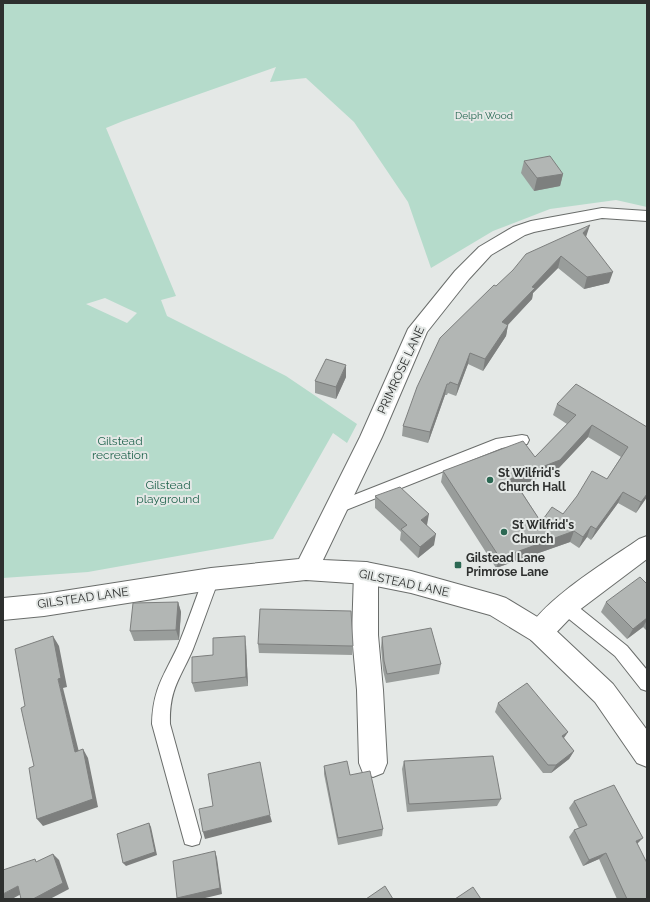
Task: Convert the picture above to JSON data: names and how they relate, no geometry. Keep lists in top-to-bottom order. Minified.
{"streets":{"street":["PRIMROSE LANE","GILSTEAD LANE"]},"crossings":[["PRIMROSE LANE","GILSTEAD LANE"]],"parks":["Delph Wood","Gilstead recreation","Gilstead playground"],"places":{"other":["St Wilfrid's Church Hall","St Wilfrid's Church"],"transit":["Gilstead Lane Primrose Lane"]}}
